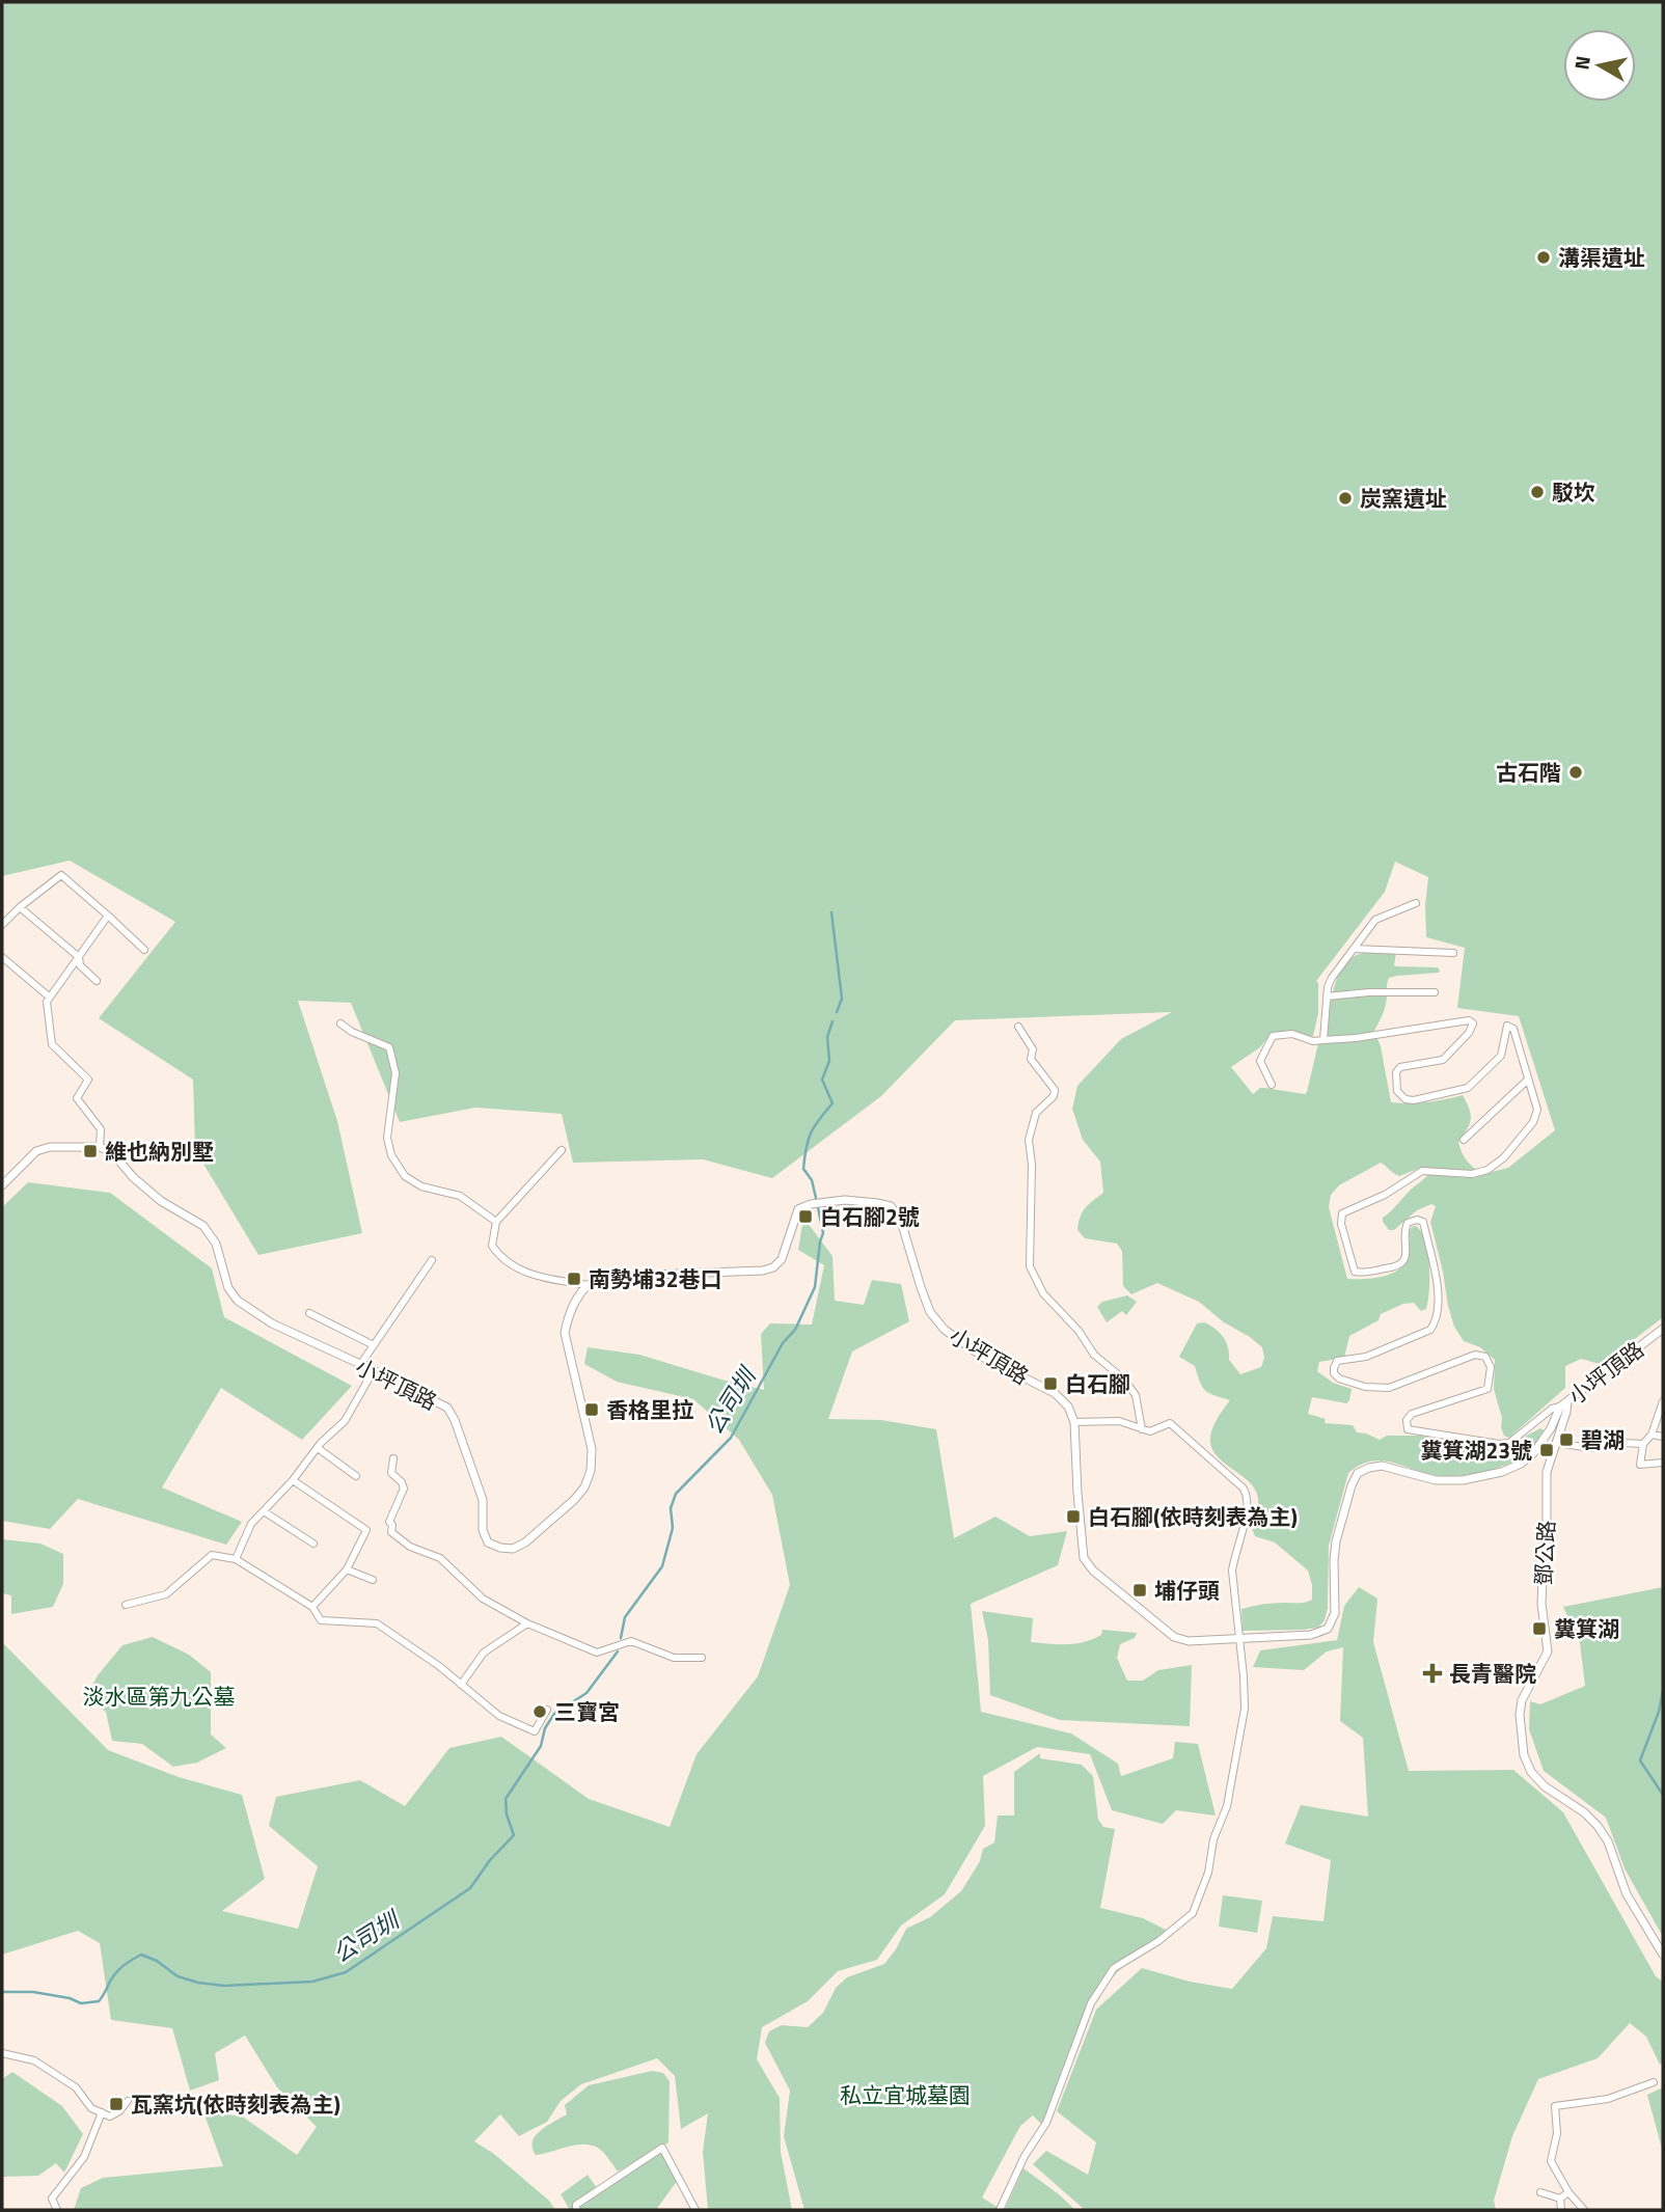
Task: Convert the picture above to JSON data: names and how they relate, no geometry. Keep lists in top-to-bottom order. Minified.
{"streets":{"street":["小坪頂路","鄧公路"]},"crossings":[["小坪頂路","鄧公路"]],"water":["公司圳"],"parks":["淡水區第九公墓","私立宜城墓園"],"places":{"other":["溝渠遺址","駁坎","炭窯遺址","古石階","三寶宮"],"transit":["維也納別墅","白石腳2號","南勢埔32巷口","白石腳","香格里拉","碧湖","糞箕湖23號","白石腳(依時刻表為主)","埔仔頭","糞箕湖","瓦窯坑(依時刻表為主)"],"health":["長青醫院"]},"north":"left"}
